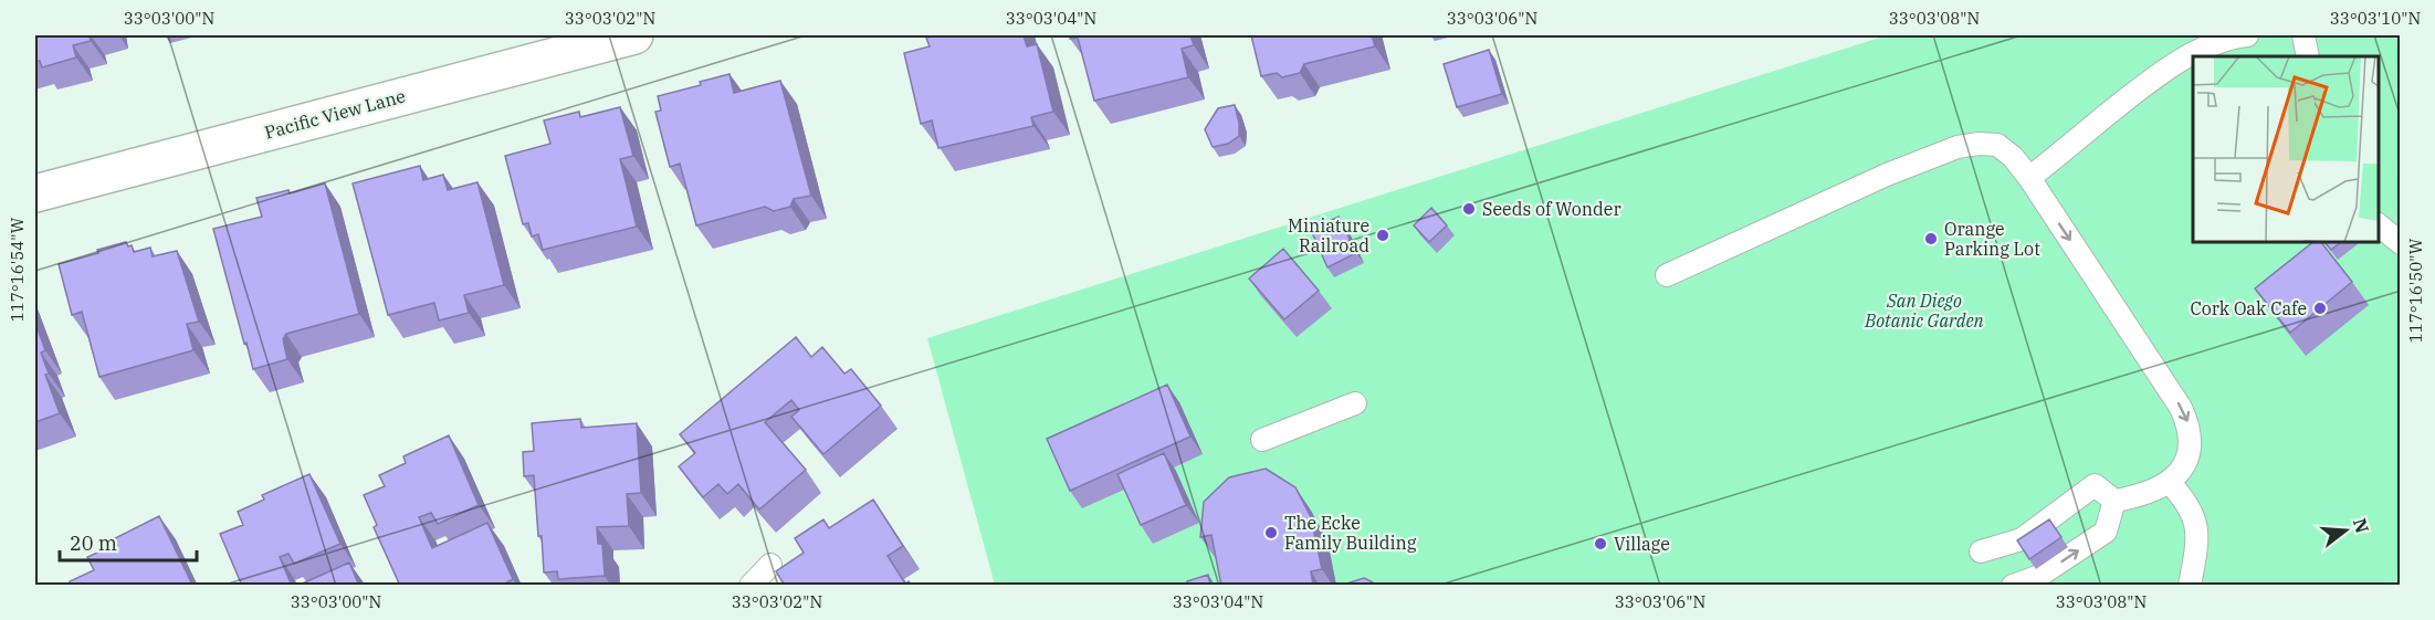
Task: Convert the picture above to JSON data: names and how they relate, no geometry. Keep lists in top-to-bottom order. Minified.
{"streets":{"street":["Pacific View Lane"]},"parks":["San Diego Botanic Garden"],"places":["Seeds of Wonder","Miniature Railroad","Orange Parking Lot","Cork Oak Cafe","The Ecke Family Building","Village"],"scale_bar":"20 m","north":"right","coordinates":["33°03'00\"N","33°03'02\"N","33°03'04\"N","33°03'06\"N","33°03'08\"N","33°03'10\"N","117°16'54\"W","117°16'50\"W"]}
